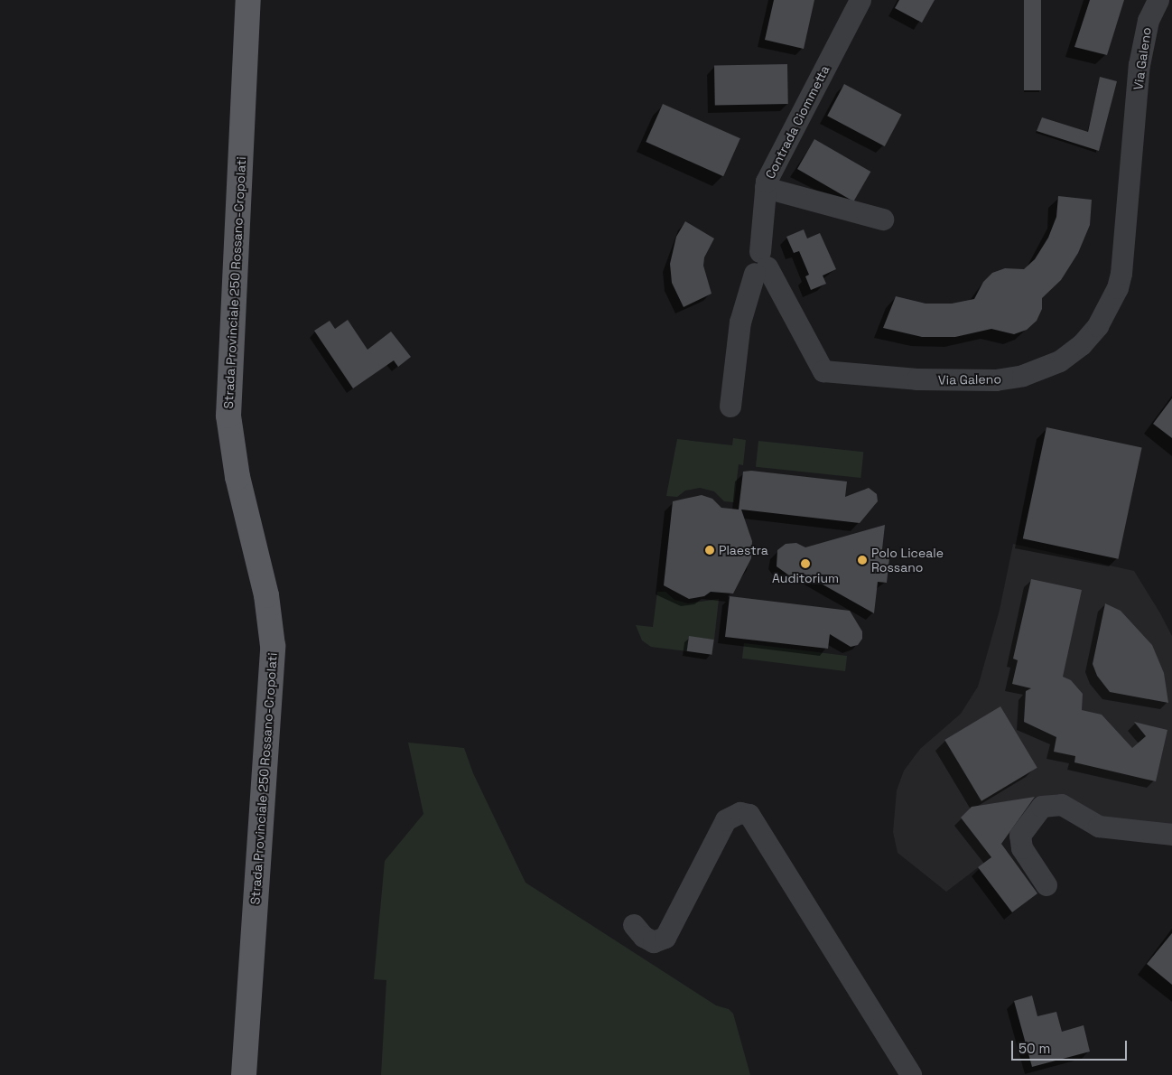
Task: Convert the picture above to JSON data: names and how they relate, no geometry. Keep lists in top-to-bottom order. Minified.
{"streets":{"main road":["Strada Provinciale 250 Rossano-Cropolati"],"street":["Via Galeno","Contrada Ciommetta"]},"crossings":[["Via Galeno","Contrada Ciommetta"]],"places":["Plaestra","Polo Liceale Rossano","Auditorium"],"scale_bar":"50 m"}
